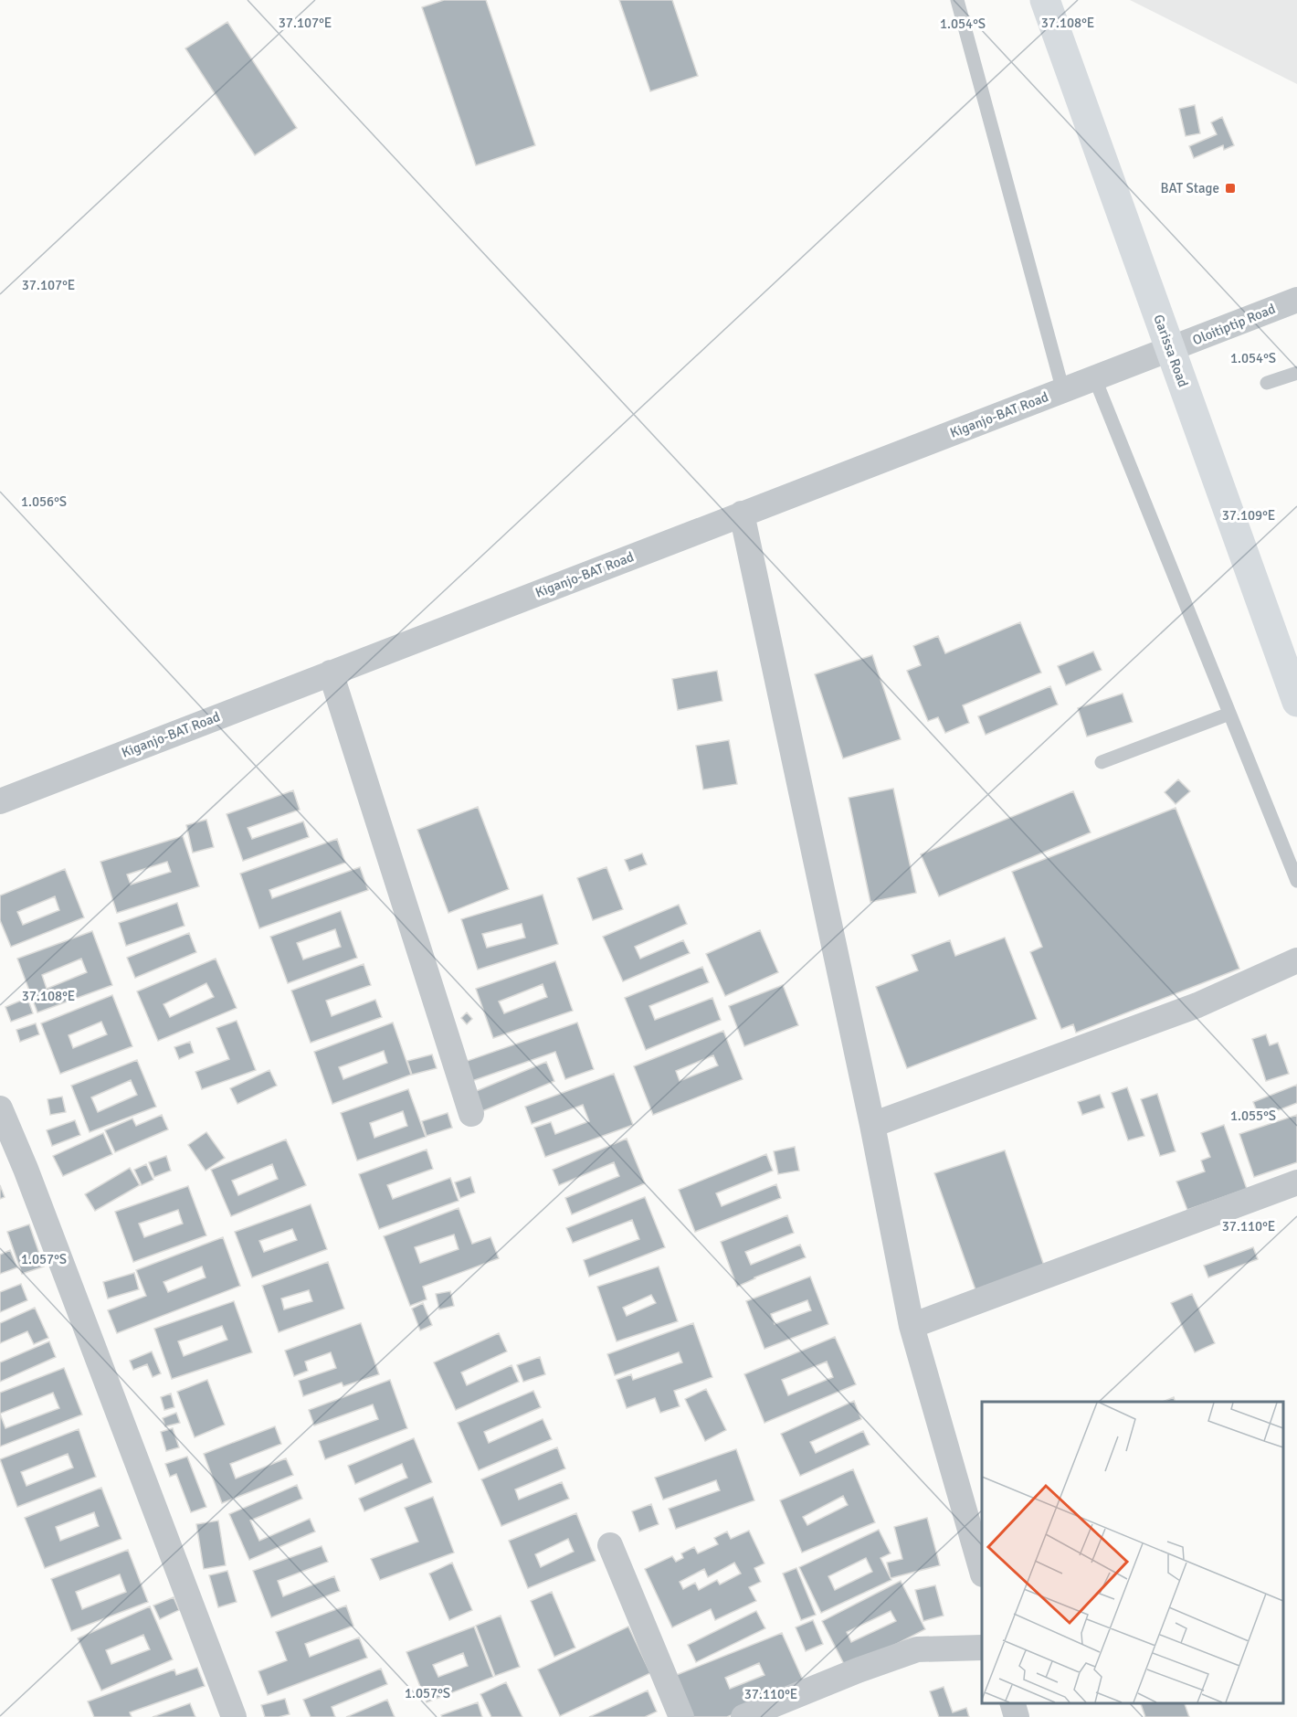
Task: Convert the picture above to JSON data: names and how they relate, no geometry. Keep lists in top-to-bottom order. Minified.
{"streets":{"highway":["Garissa Road"],"street":["Oloitiptip Road","Kiganjo-BAT Road"]},"crossings":[["Oloitiptip Road","Garissa Road"],["Oloitiptip Road","Kiganjo-BAT Road"],["Garissa Road","Kiganjo-BAT Road"]],"places":{"transit":["BAT Stage"]},"coordinates":["37.108°E","37.107°E","1.054°S","1.056°S","37.109°E","1.055°S","37.110°E","1.057°S"]}
